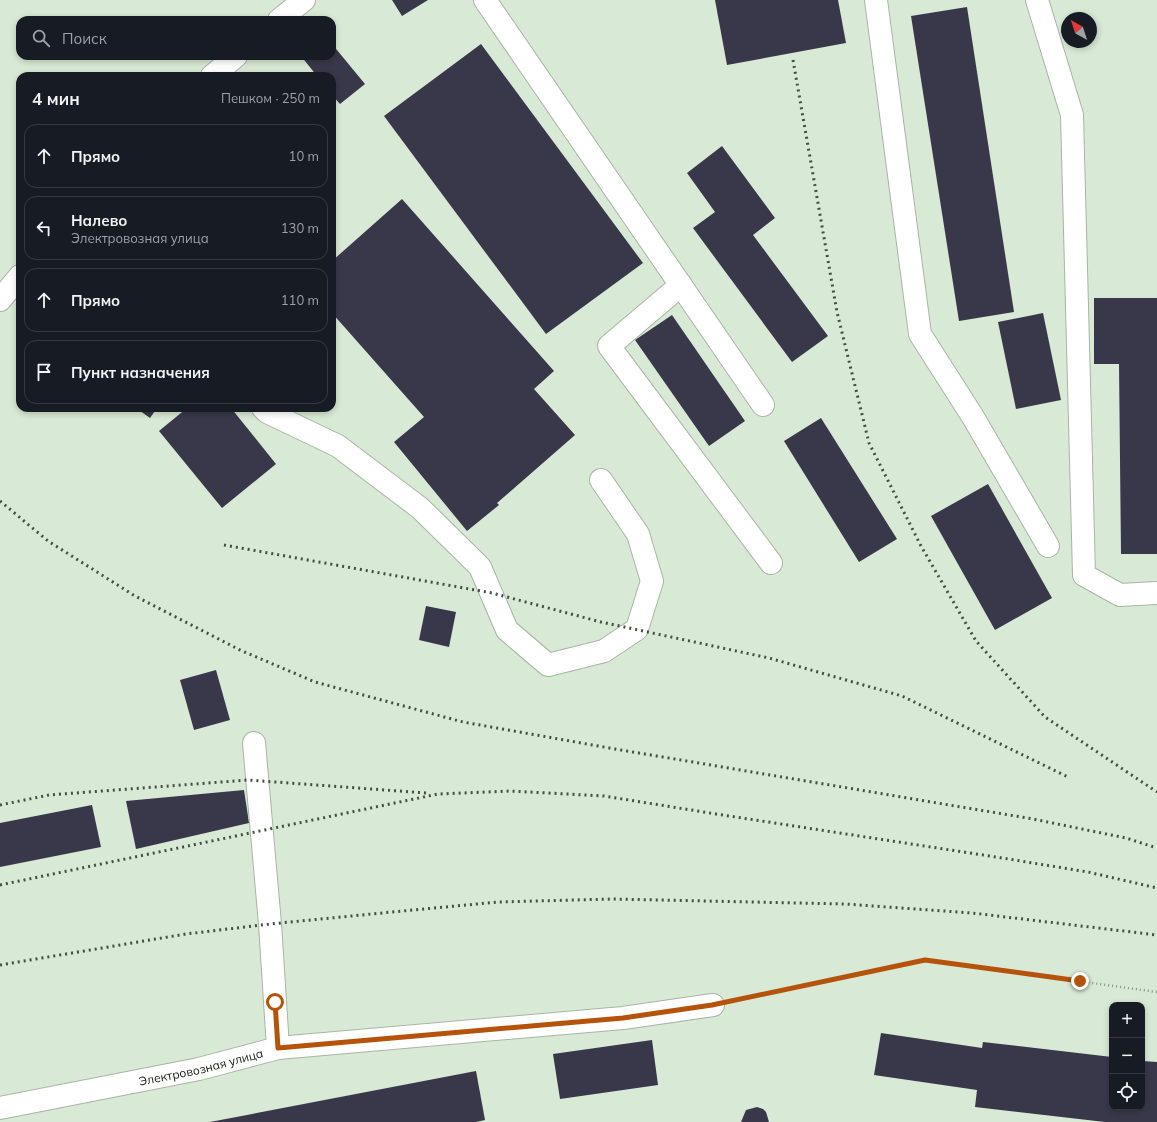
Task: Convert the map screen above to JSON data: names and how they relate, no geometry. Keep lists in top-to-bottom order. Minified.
{"streets":{"street":["Электровозная улица"]},"north":"top left","page":{"search":"Поиск","heading":["4 мин","Пешком · 250 m"],"list":[["Прямо","10 m"],["Налево","Электровозная улица","130 m"],["Прямо","110 m"],"Пункт назначения"],"map_buttons":["+","−"]}}
